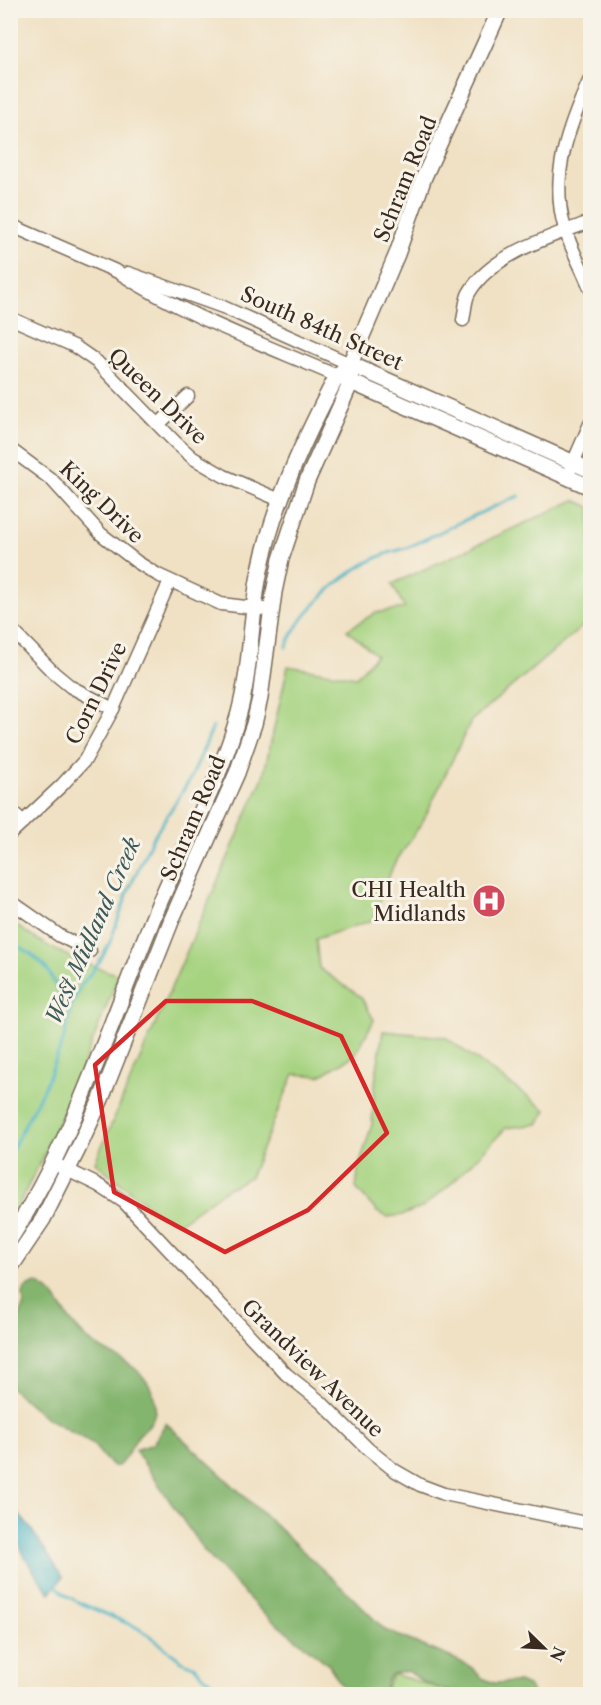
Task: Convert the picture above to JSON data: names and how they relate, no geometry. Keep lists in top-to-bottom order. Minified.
{"streets":{"main road":["Schram Road","South 84th Street"],"street":["Queen Drive","King Drive","Corn Drive","Grandview Avenue"]},"crossings":[["Schram Road","South 84th Street"],["Schram Road","Queen Drive"],["Schram Road","King Drive"],["Schram Road","Grandview Avenue"],["King Drive","Corn Drive"]],"water":["West Midland Creek"],"places":{"hospital":["CHI Health Midlands"]},"north":"bottom right"}
